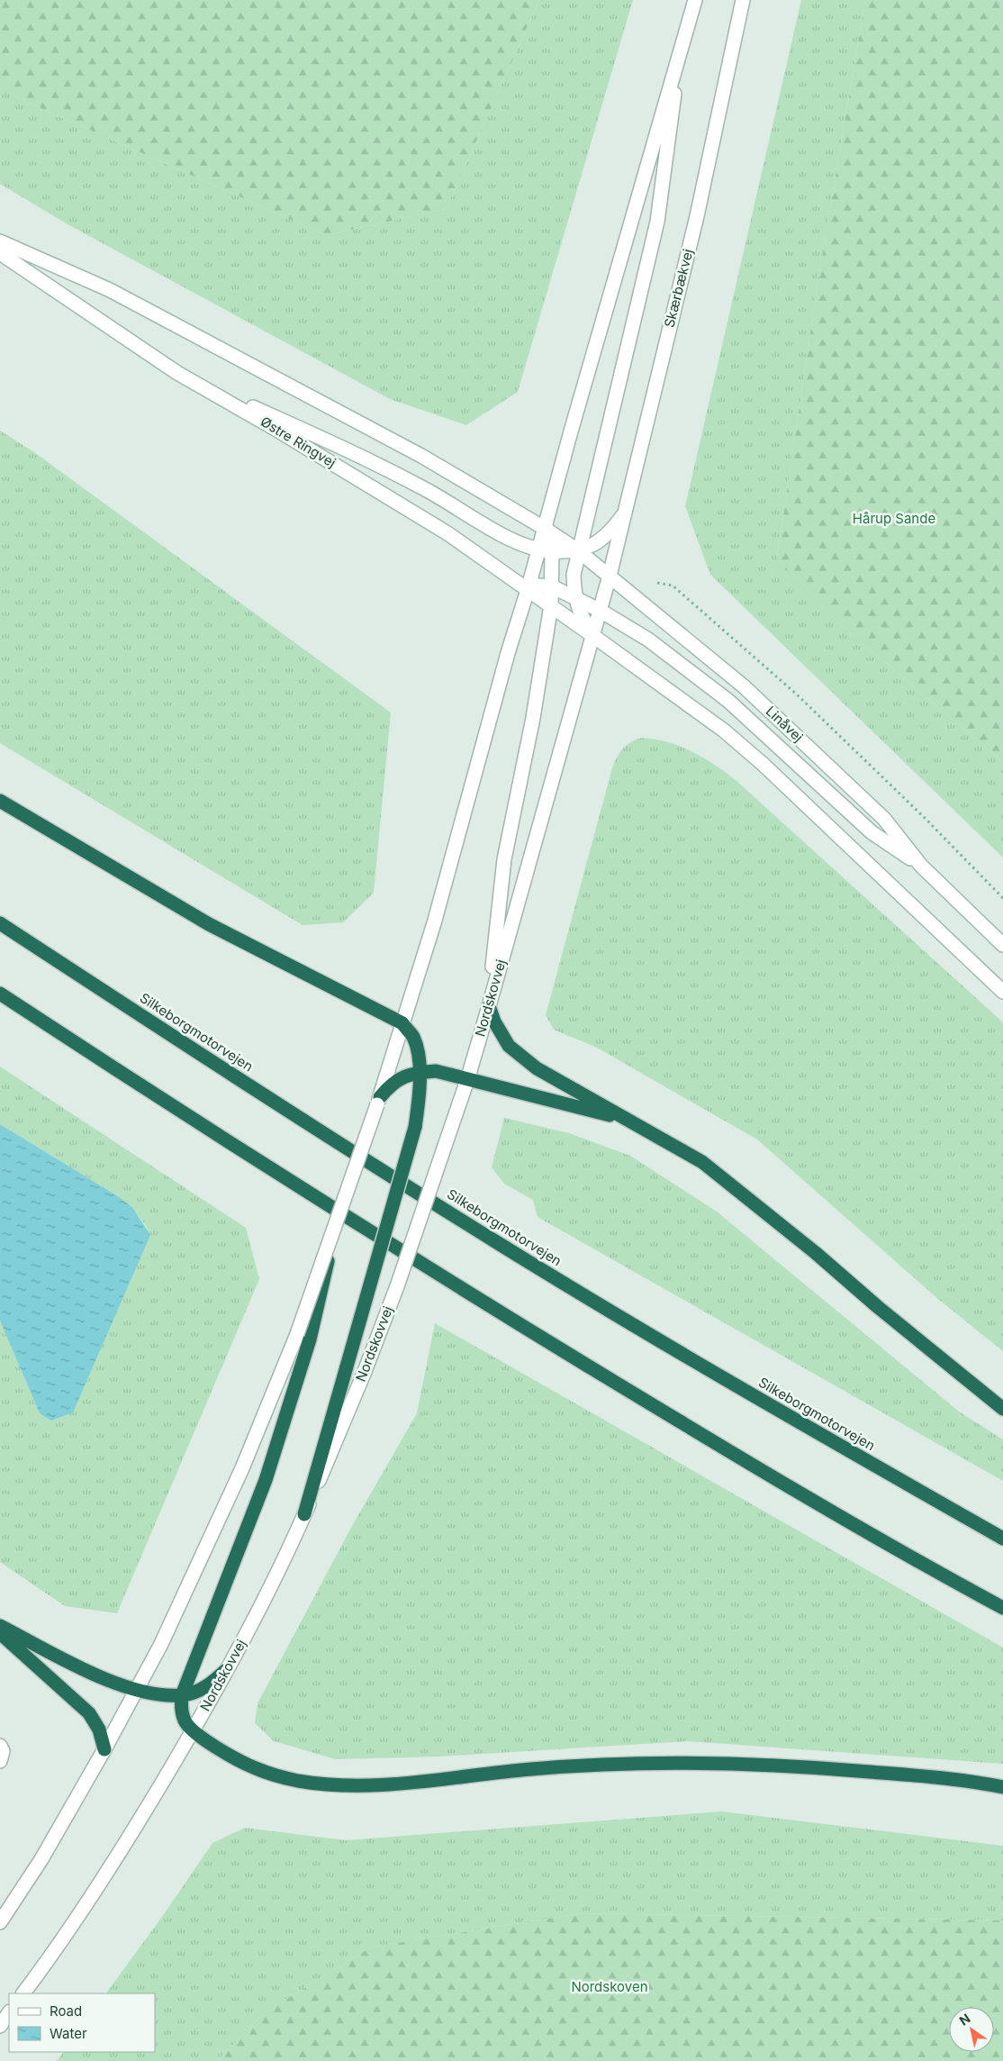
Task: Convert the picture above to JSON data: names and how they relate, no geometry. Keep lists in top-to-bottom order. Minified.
{"streets":{"highway":["Silkeborgmotorvejen"],"street":["Skærbækvej","Østre Ringvej","Linåvej","Nordskovvej"]},"crossings":[["Skærbækvej","Linåvej"],["Skærbækvej","Nordskovvej"],["Østre Ringvej","Nordskovvej"]],"parks":["Hårup Sande","Nordskoven"],"legend":["Road","Water"],"north":"top left"}
